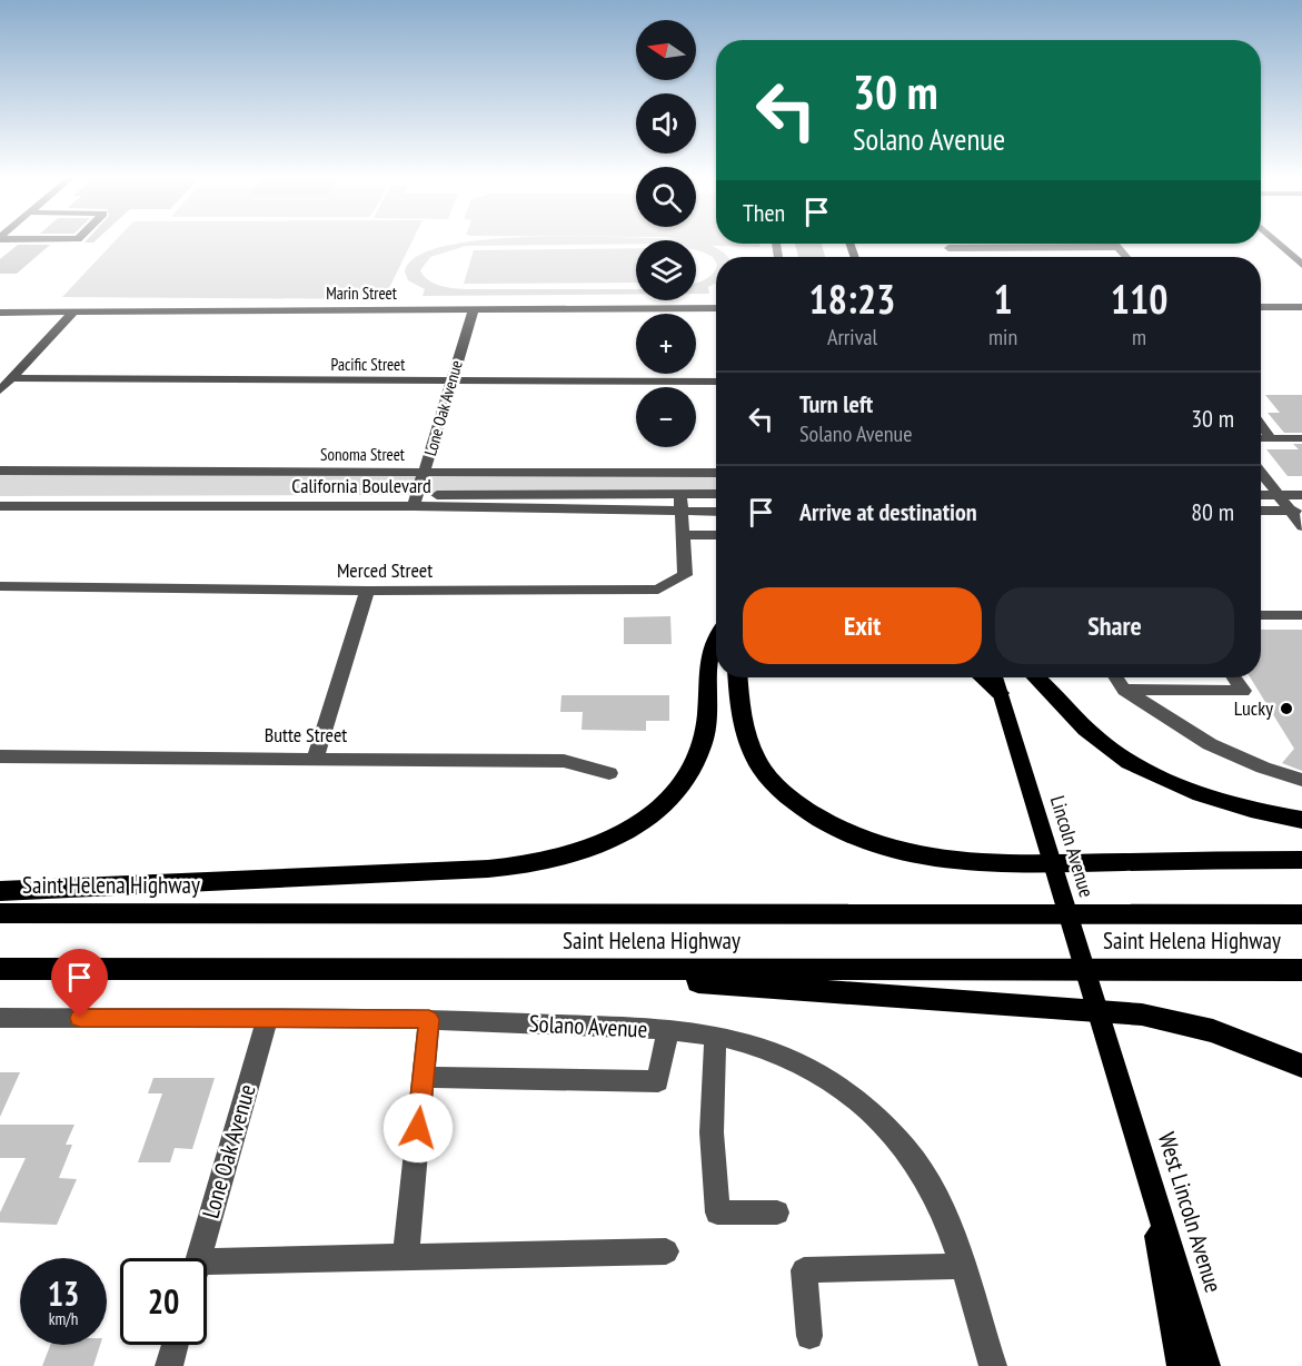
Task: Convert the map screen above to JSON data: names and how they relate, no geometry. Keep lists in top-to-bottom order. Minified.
{"streets":{"highway":["Saint Helena Highway"],"main road":["Lincoln Avenue","West Lincoln Avenue"],"street":["Marin Street","Pacific Street","Lone Oak Avenue","Sonoma Street","California Boulevard","Merced Street","Butte Street","Solano Avenue"]},"crossings":[["Marin Street","Lone Oak Avenue"],["Pacific Street","Lone Oak Avenue"],["Lone Oak Avenue","Sonoma Street"],["Lone Oak Avenue","California Boulevard"],["Lone Oak Avenue","Solano Avenue"],["California Boulevard","Merced Street"],["Lincoln Avenue","West Lincoln Avenue"]],"places":["Lucky"],"north":"left","page":{"map_buttons":["+","−"],"turn":["30 m","Solano Avenue"],"then":"Then","eta":["18:23","Arrival","1","min","110","m"],"list":[{"name":"Turn left","note":"Solano Avenue","value":"30 m"},{"name":"Arrive at destination","value":"80 m"}],"buttons":["Exit","Share"],"speed":"13 km/h","limit":"20"}}
